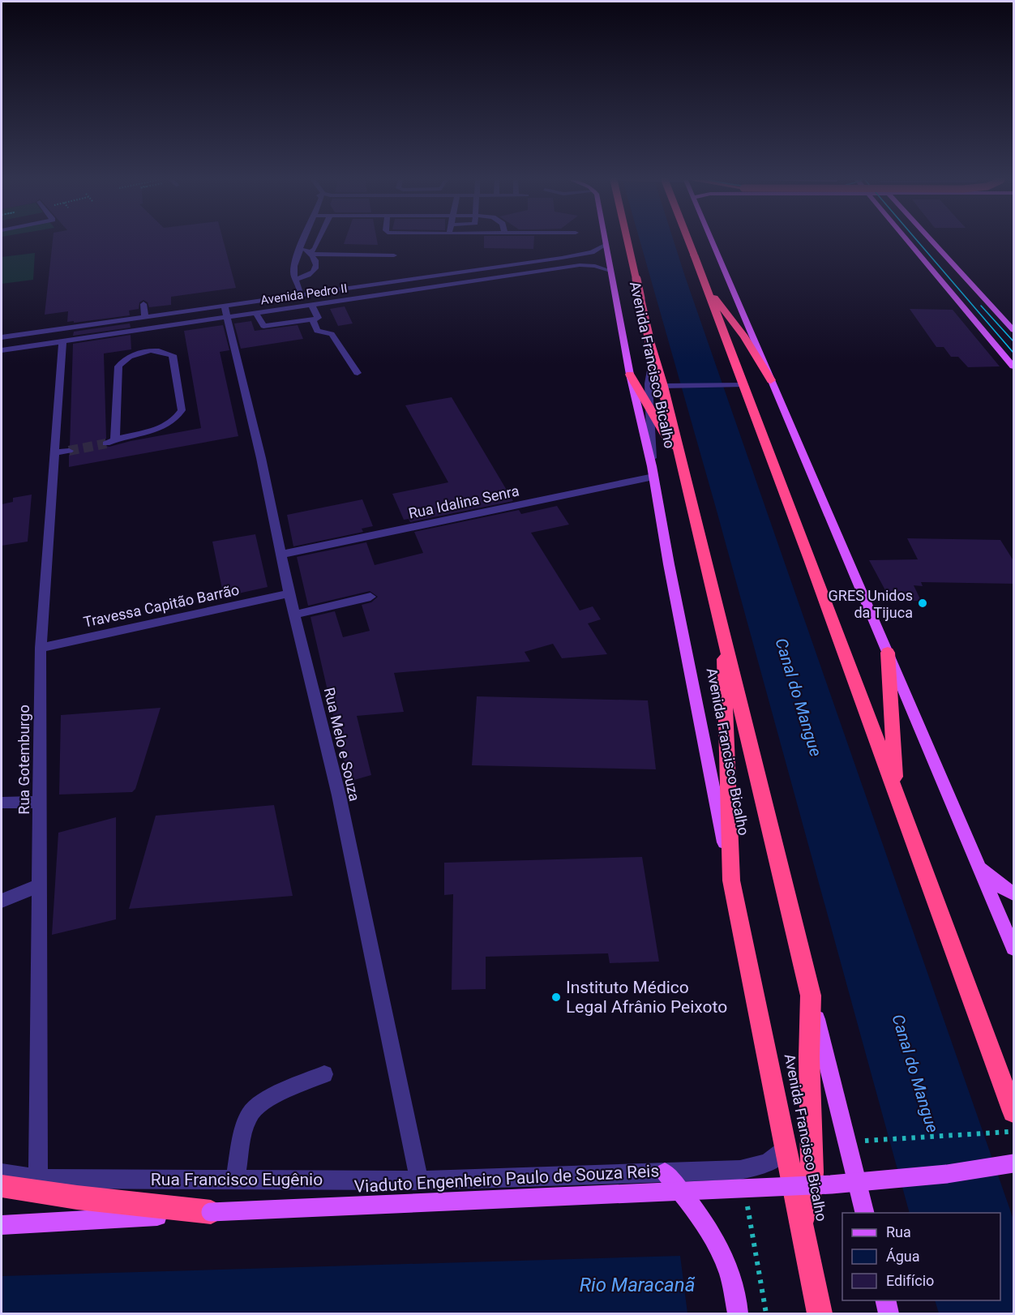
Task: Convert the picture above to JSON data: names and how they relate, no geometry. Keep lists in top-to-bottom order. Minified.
{"streets":{"highway":["Avenida Francisco Bicalho"],"main road":["Viaduto Engenheiro Paulo de Souza Reis"],"street":["Avenida Pedro II","Rua Idalina Senra","Travessa Capitão Barrão","Rua Melo e Souza","Rua Gotemburgo","Rua Francisco Eugênio"]},"crossings":[["Avenida Pedro II","Avenida Francisco Bicalho"],["Avenida Pedro II","Rua Melo e Souza"],["Avenida Pedro II","Rua Gotemburgo"],["Avenida Francisco Bicalho","Rua Idalina Senra"],["Avenida Francisco Bicalho","Rua Francisco Eugênio"],["Rua Idalina Senra","Rua Melo e Souza"],["Travessa Capitão Barrão","Rua Melo e Souza"],["Travessa Capitão Barrão","Rua Gotemburgo"],["Rua Melo e Souza","Rua Francisco Eugênio"],["Rua Gotemburgo","Rua Francisco Eugênio"]],"water":["Canal do Mangue","Rio Maracanã"],"places":["GRES Unidos da Tijuca","Instituto Médico Legal Afrânio Peixoto"],"legend":["Rua","Água","Edifício"]}
